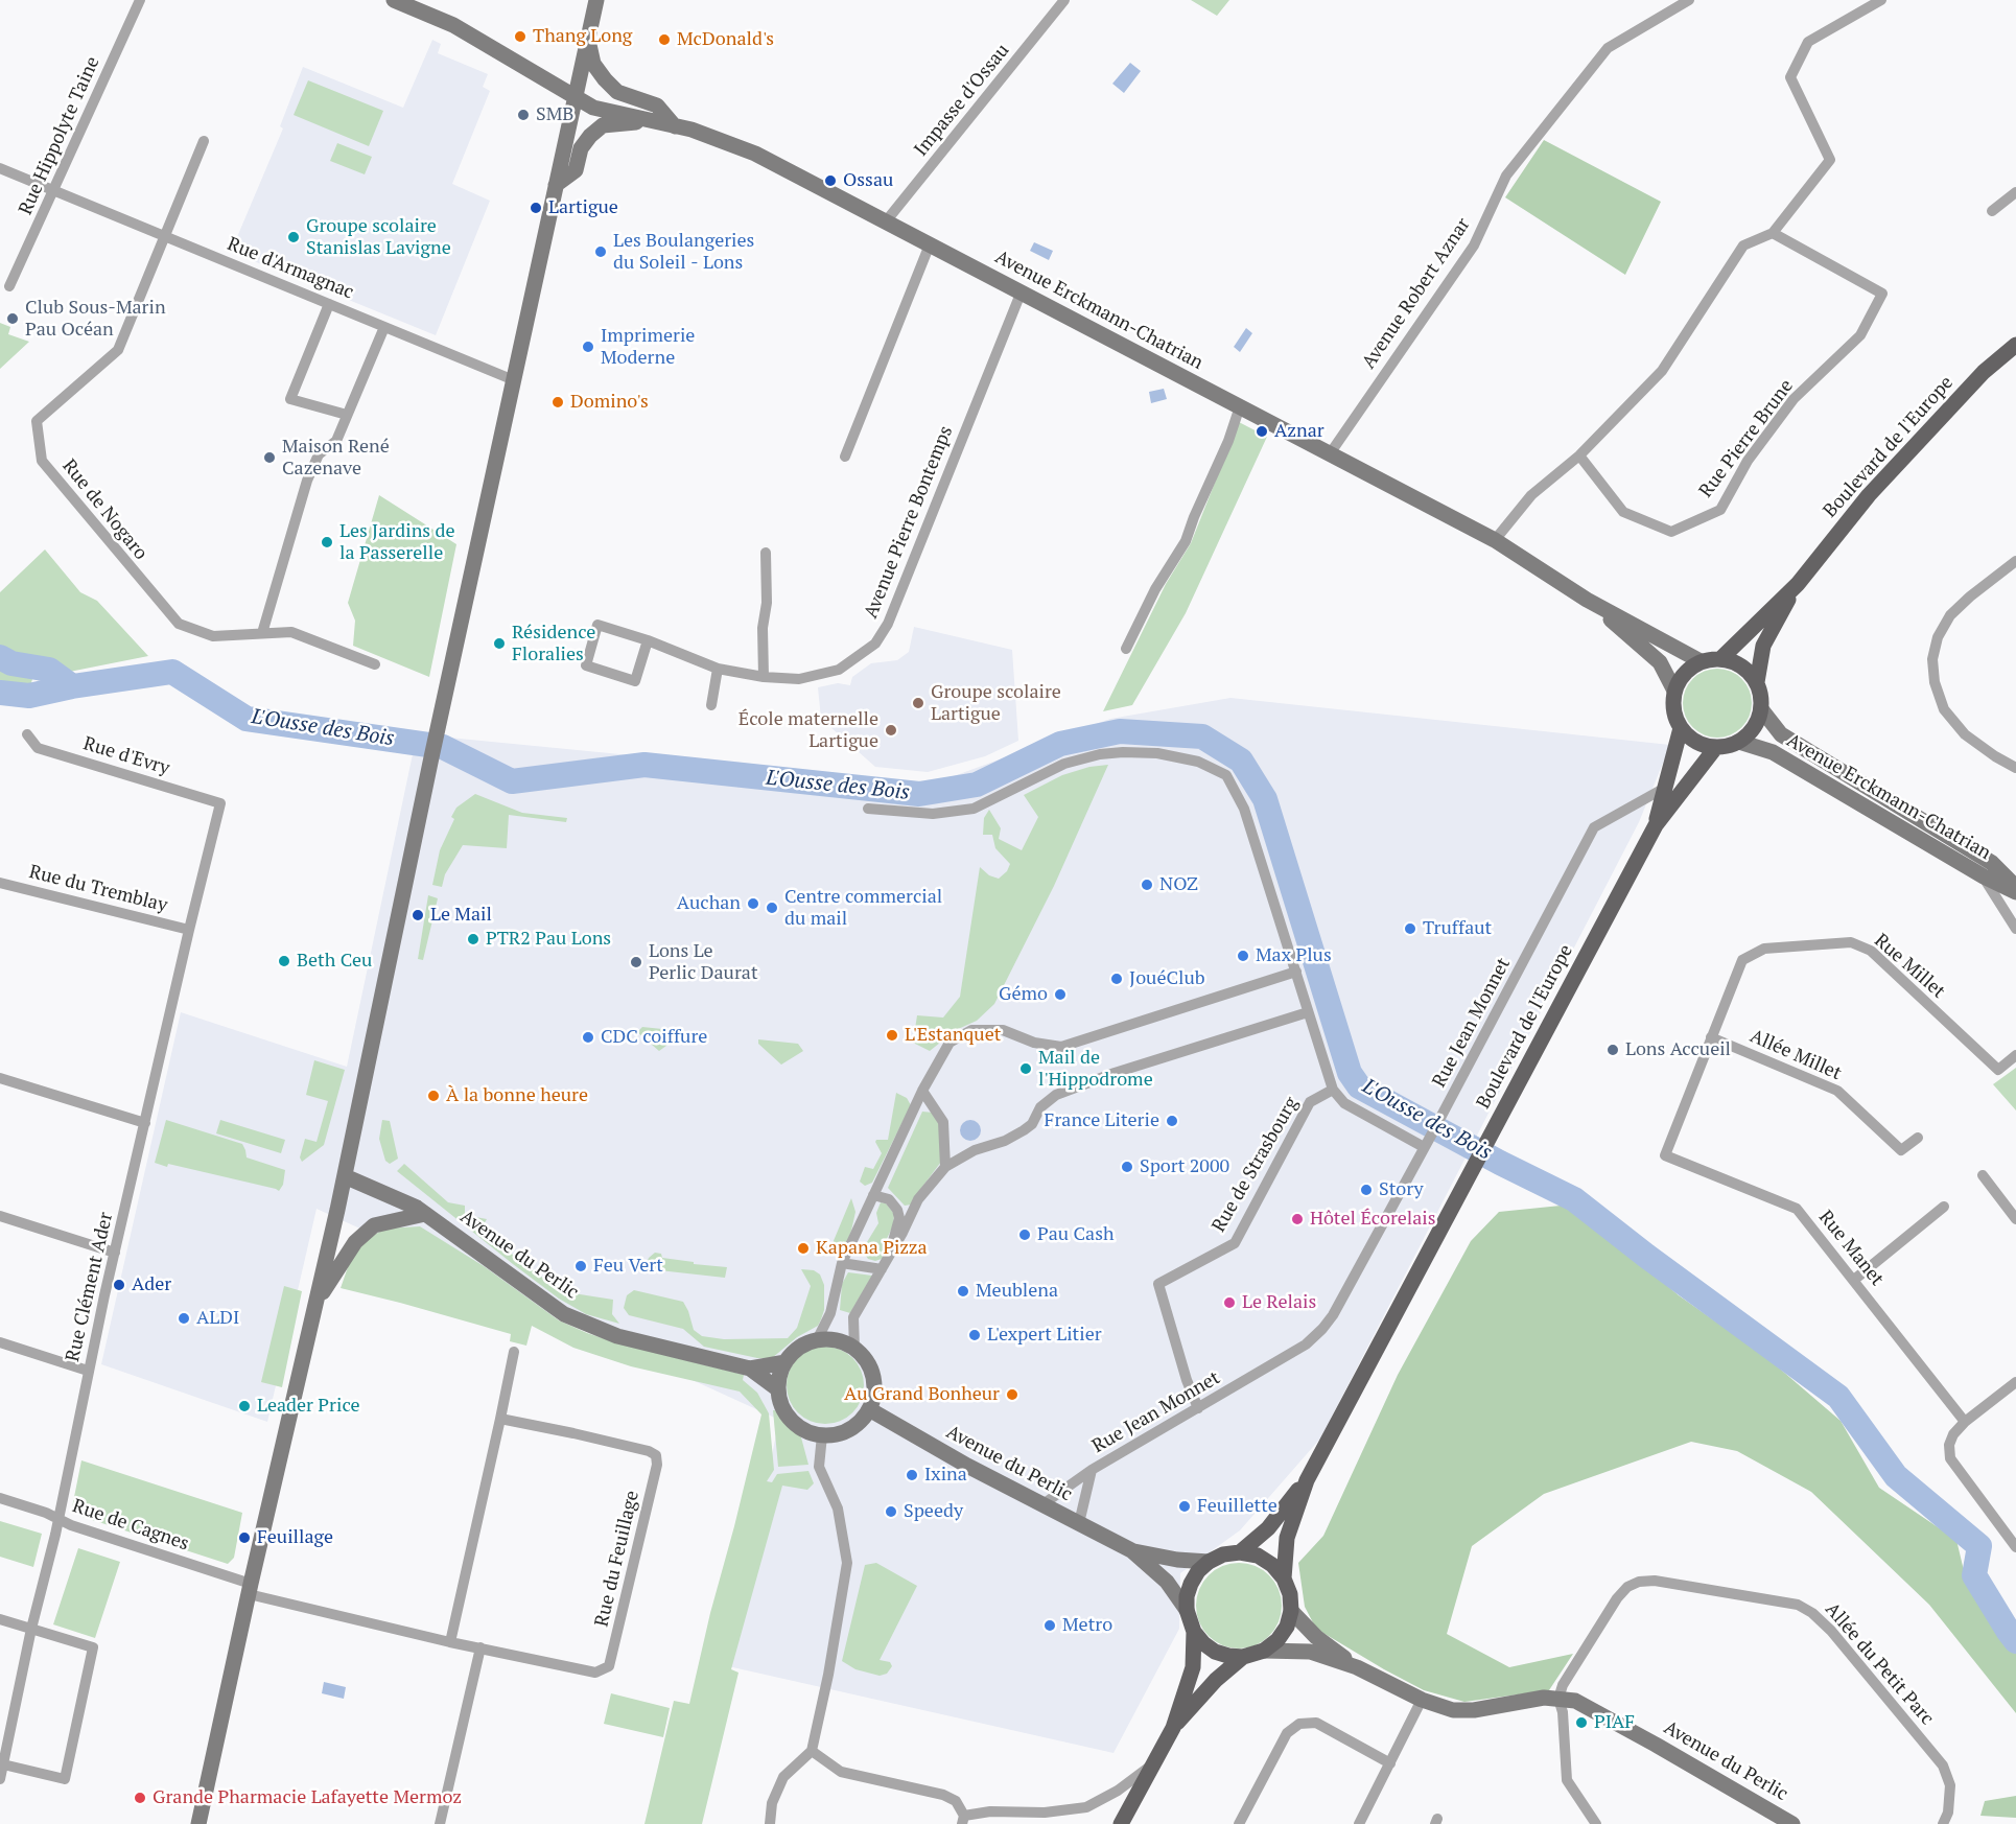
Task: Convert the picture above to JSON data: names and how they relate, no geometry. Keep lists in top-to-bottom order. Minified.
{"streets":{"main road":["Boulevard de l'Europe"],"street":["Impasse d'Ossau","Rue Hippolyte Taine","Rue d'Armagnac","Avenue Robert Aznar","Avenue Erckmann-Chatrian","Rue Pierre Brune","Rue de Nogaro","Avenue Pierre Bontemps","Rue d'Evry","Rue du Tremblay","Rue Millet","Rue Jean Monnet","Allée Millet","Rue de Strasbourg","Rue Manet","Avenue du Perlic","Rue Clément Ader","Rue de Cagnes","Rue du Feuillage","Allée du Petit Parc"]},"crossings":[["Impasse d'Ossau","Avenue Erckmann-Chatrian"],["Rue Hippolyte Taine","Rue d'Armagnac"],["Rue d'Armagnac","Rue de Nogaro"],["Avenue Robert Aznar","Avenue Erckmann-Chatrian"],["Avenue Erckmann-Chatrian","Boulevard de l'Europe"],["Avenue Erckmann-Chatrian","Avenue Pierre Bontemps"],["Boulevard de l'Europe","Rue Jean Monnet"],["Boulevard de l'Europe","Avenue du Perlic"],["Rue d'Evry","Rue Clément Ader"],["Rue du Tremblay","Rue Clément Ader"],["Rue Millet","Allée Millet"],["Rue Millet","Rue Manet"],["Rue Jean Monnet","Rue de Strasbourg"],["Rue Jean Monnet","Avenue du Perlic"],["Avenue du Perlic","Allée du Petit Parc"],["Rue Clément Ader","Rue de Cagnes"],["Rue de Cagnes","Rue du Feuillage"]],"water":["L'Ousse des Bois"],"places":["Thang Long","McDonald's","SMB","Ossau","Lartigue","Groupe scolaire Stanislas Lavigne","Les Boulangeries du Soleil - Lons","Club Sous-Marin Pau Océan","Imprimerie Moderne","Domino's","Aznar","Maison René Cazenave","Les Jardins de la Passerelle","Résidence Floralies","Groupe scolaire Lartigue","École maternelle Lartigue","NOZ","Auchan","Centre commercial du mail","Le Mail","Truffaut","PTR2 Pau Lons","Max Plus","Beth Ceu","Lons Le Perlic Daurat","JouéClub","Gémo","L'Estanquet","CDC coiffure","Lons Accueil","Mail de l'Hippodrome","À la bonne heure","France Literie","Sport 2000","Story","Hôtel Écorelais","Pau Cash","Kapana Pizza","Feu Vert","Ader","Meublena","Le Relais","ALDI","L'expert Litier","Au Grand Bonheur","Leader Price","Ixina","Feuillette","Speedy","Feuillage","Metro","PIAF","Grande Pharmacie Lafayette Mermoz"]}
